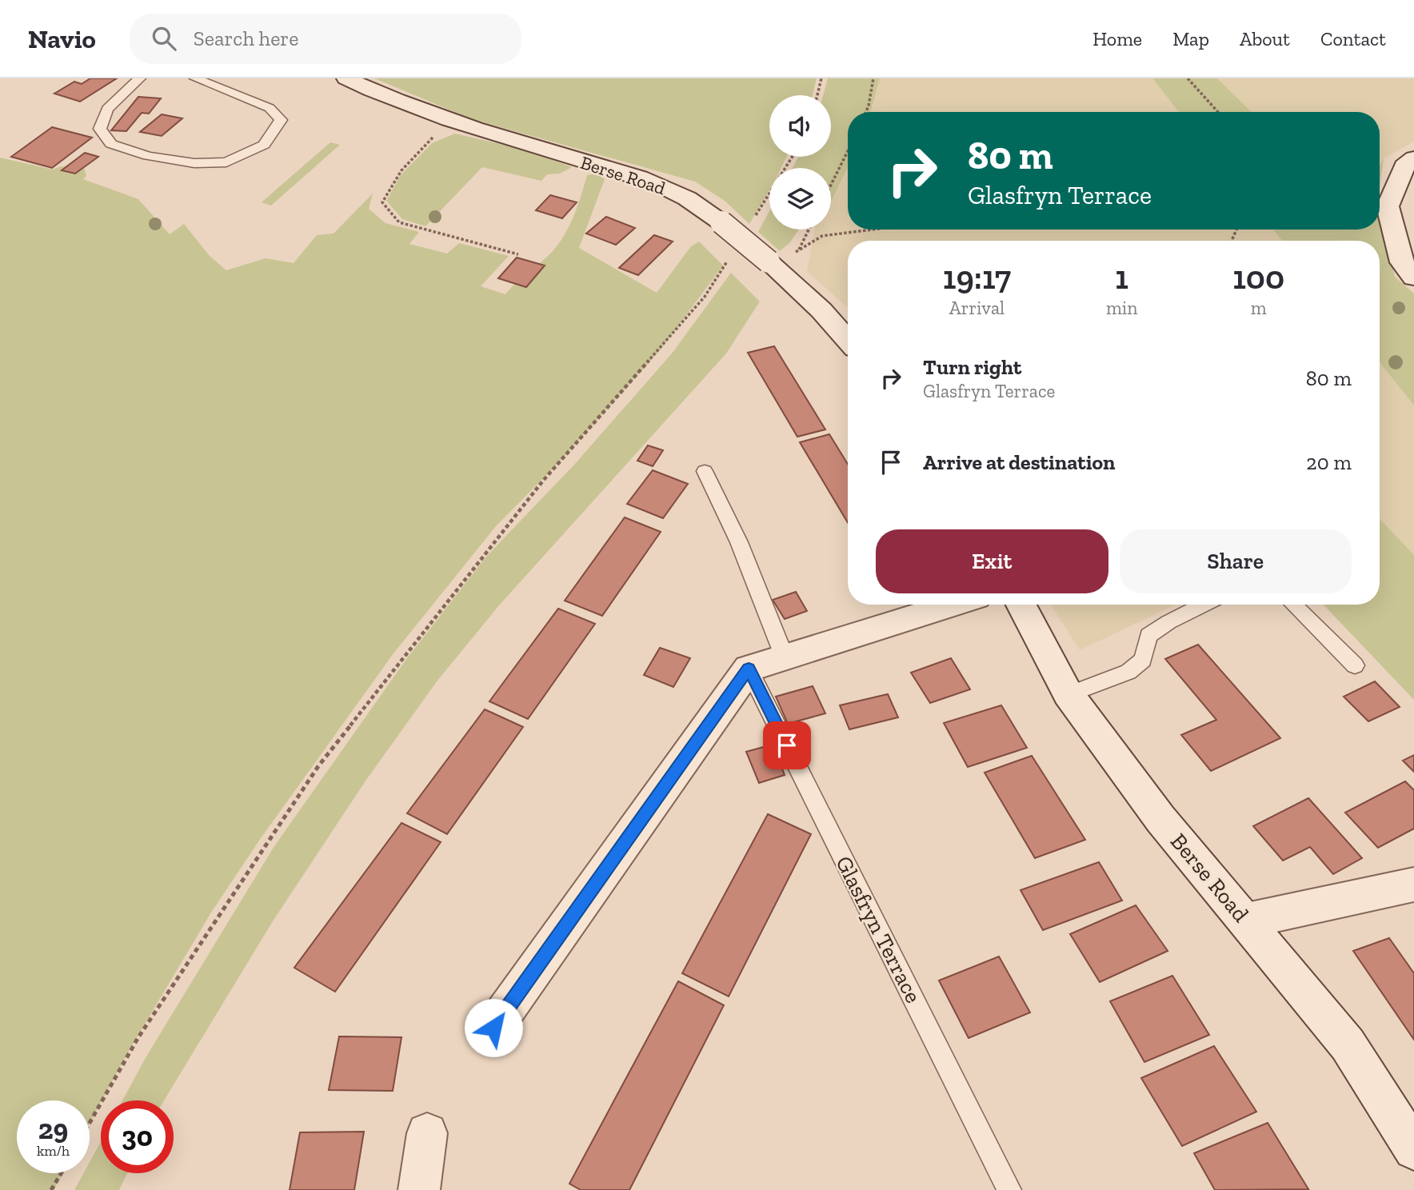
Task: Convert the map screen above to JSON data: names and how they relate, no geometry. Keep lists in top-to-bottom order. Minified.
{"streets":{"main road":["Berse Road"],"lane":["Glasfryn Terrace"]},"page":{"header":"Navio","search":"Search here","nav":["Home","Map","About","Contact"],"turn":["80 m","Glasfryn Terrace"],"eta":["19:17","Arrival","1","min","100","m"],"list":[{"name":"Turn right","note":"Glasfryn Terrace","value":"80 m"},{"name":"Arrive at destination","value":"20 m"}],"buttons":["Exit","Share"],"speed":"29 km/h","limit":"30"}}
